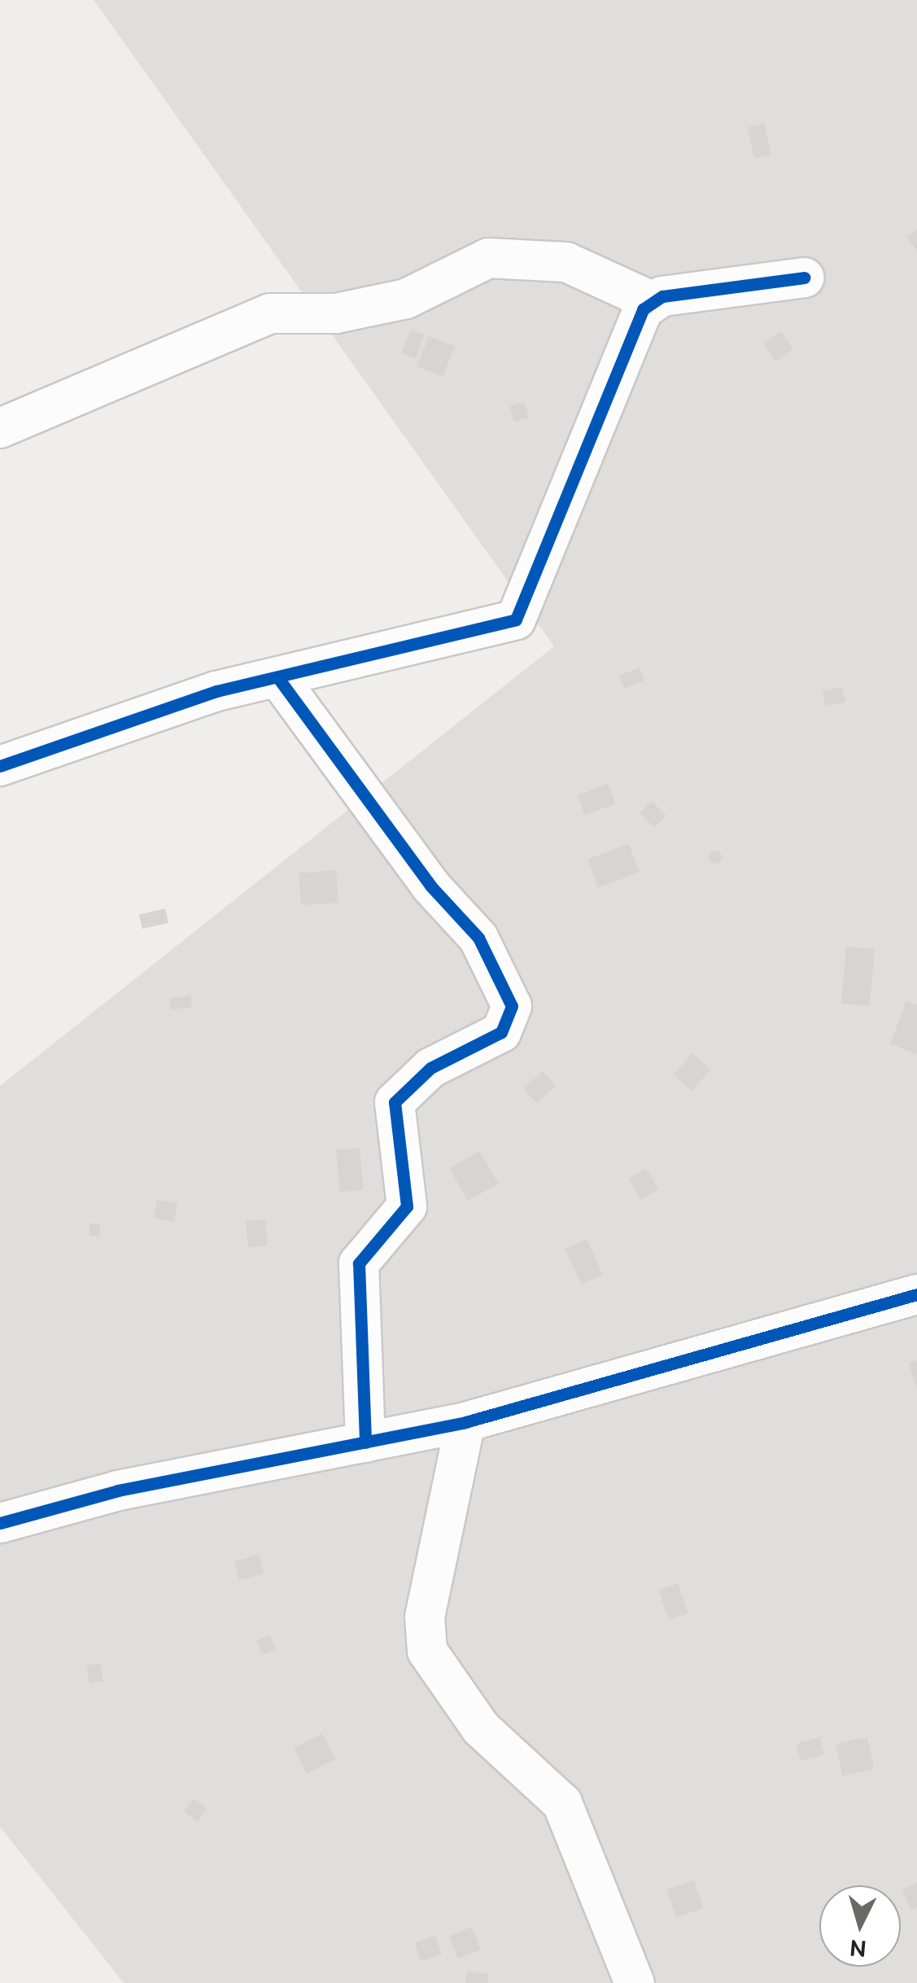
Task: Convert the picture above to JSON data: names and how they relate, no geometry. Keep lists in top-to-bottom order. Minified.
{"north":"bottom"}
